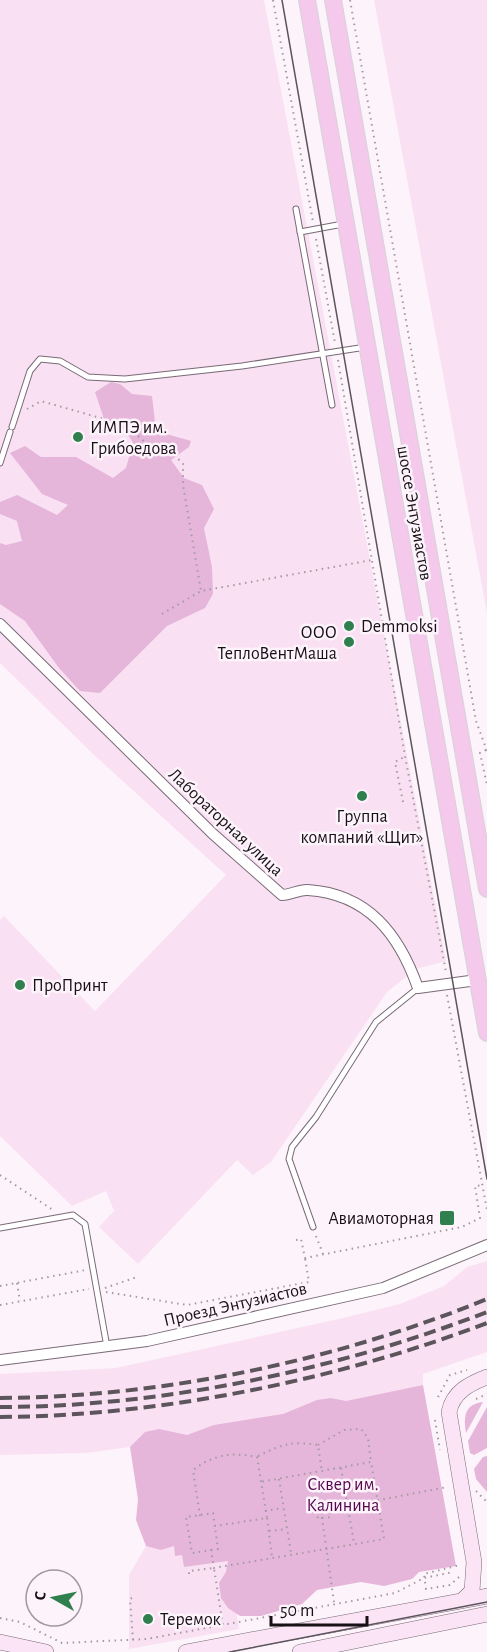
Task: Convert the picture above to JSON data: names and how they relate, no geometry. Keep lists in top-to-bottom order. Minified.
{"streets":{"main road":["шоссе Энтузиастов"],"street":["Лабораторная улица","Проезд Энтузиастов"]},"parks":["Сквер им. Калинина"],"places":{"other":["ИМПЭ им. Грибоедова","Demmoksi","ООО ТеплоВентМаша","Группа компаний «Щит»","ПроПринт","Теремок"],"transit":["Авиамоторная"]},"scale_bar":"50 m","north":"left"}
